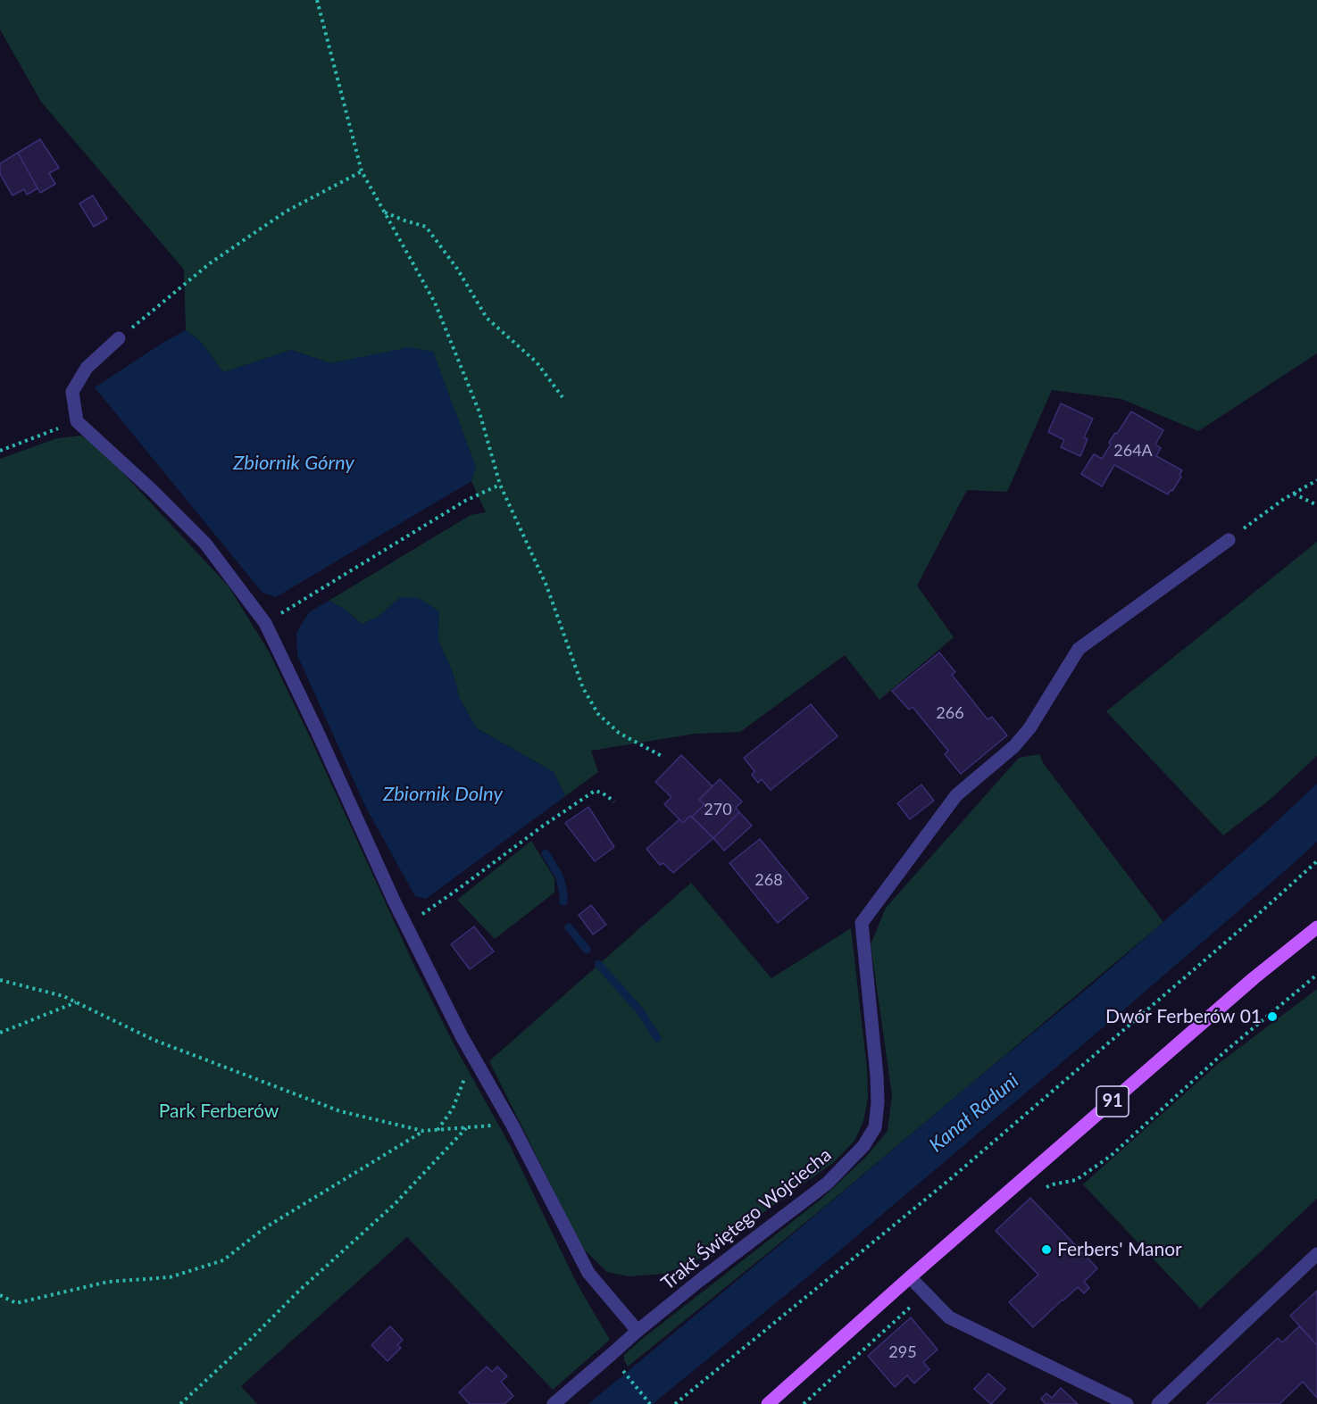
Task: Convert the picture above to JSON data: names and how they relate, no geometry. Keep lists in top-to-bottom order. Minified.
{"streets":{"main road":["91"],"street":["Trakt Świętego Wojciecha"]},"water":["Zbiornik Górny","Zbiornik Dolny","Kanał Raduni"],"parks":["Park Ferberów"],"places":["Dwór Ferberów 01","Ferbers' Manor"],"house_numbers":["264A","266","270","268","295"]}
